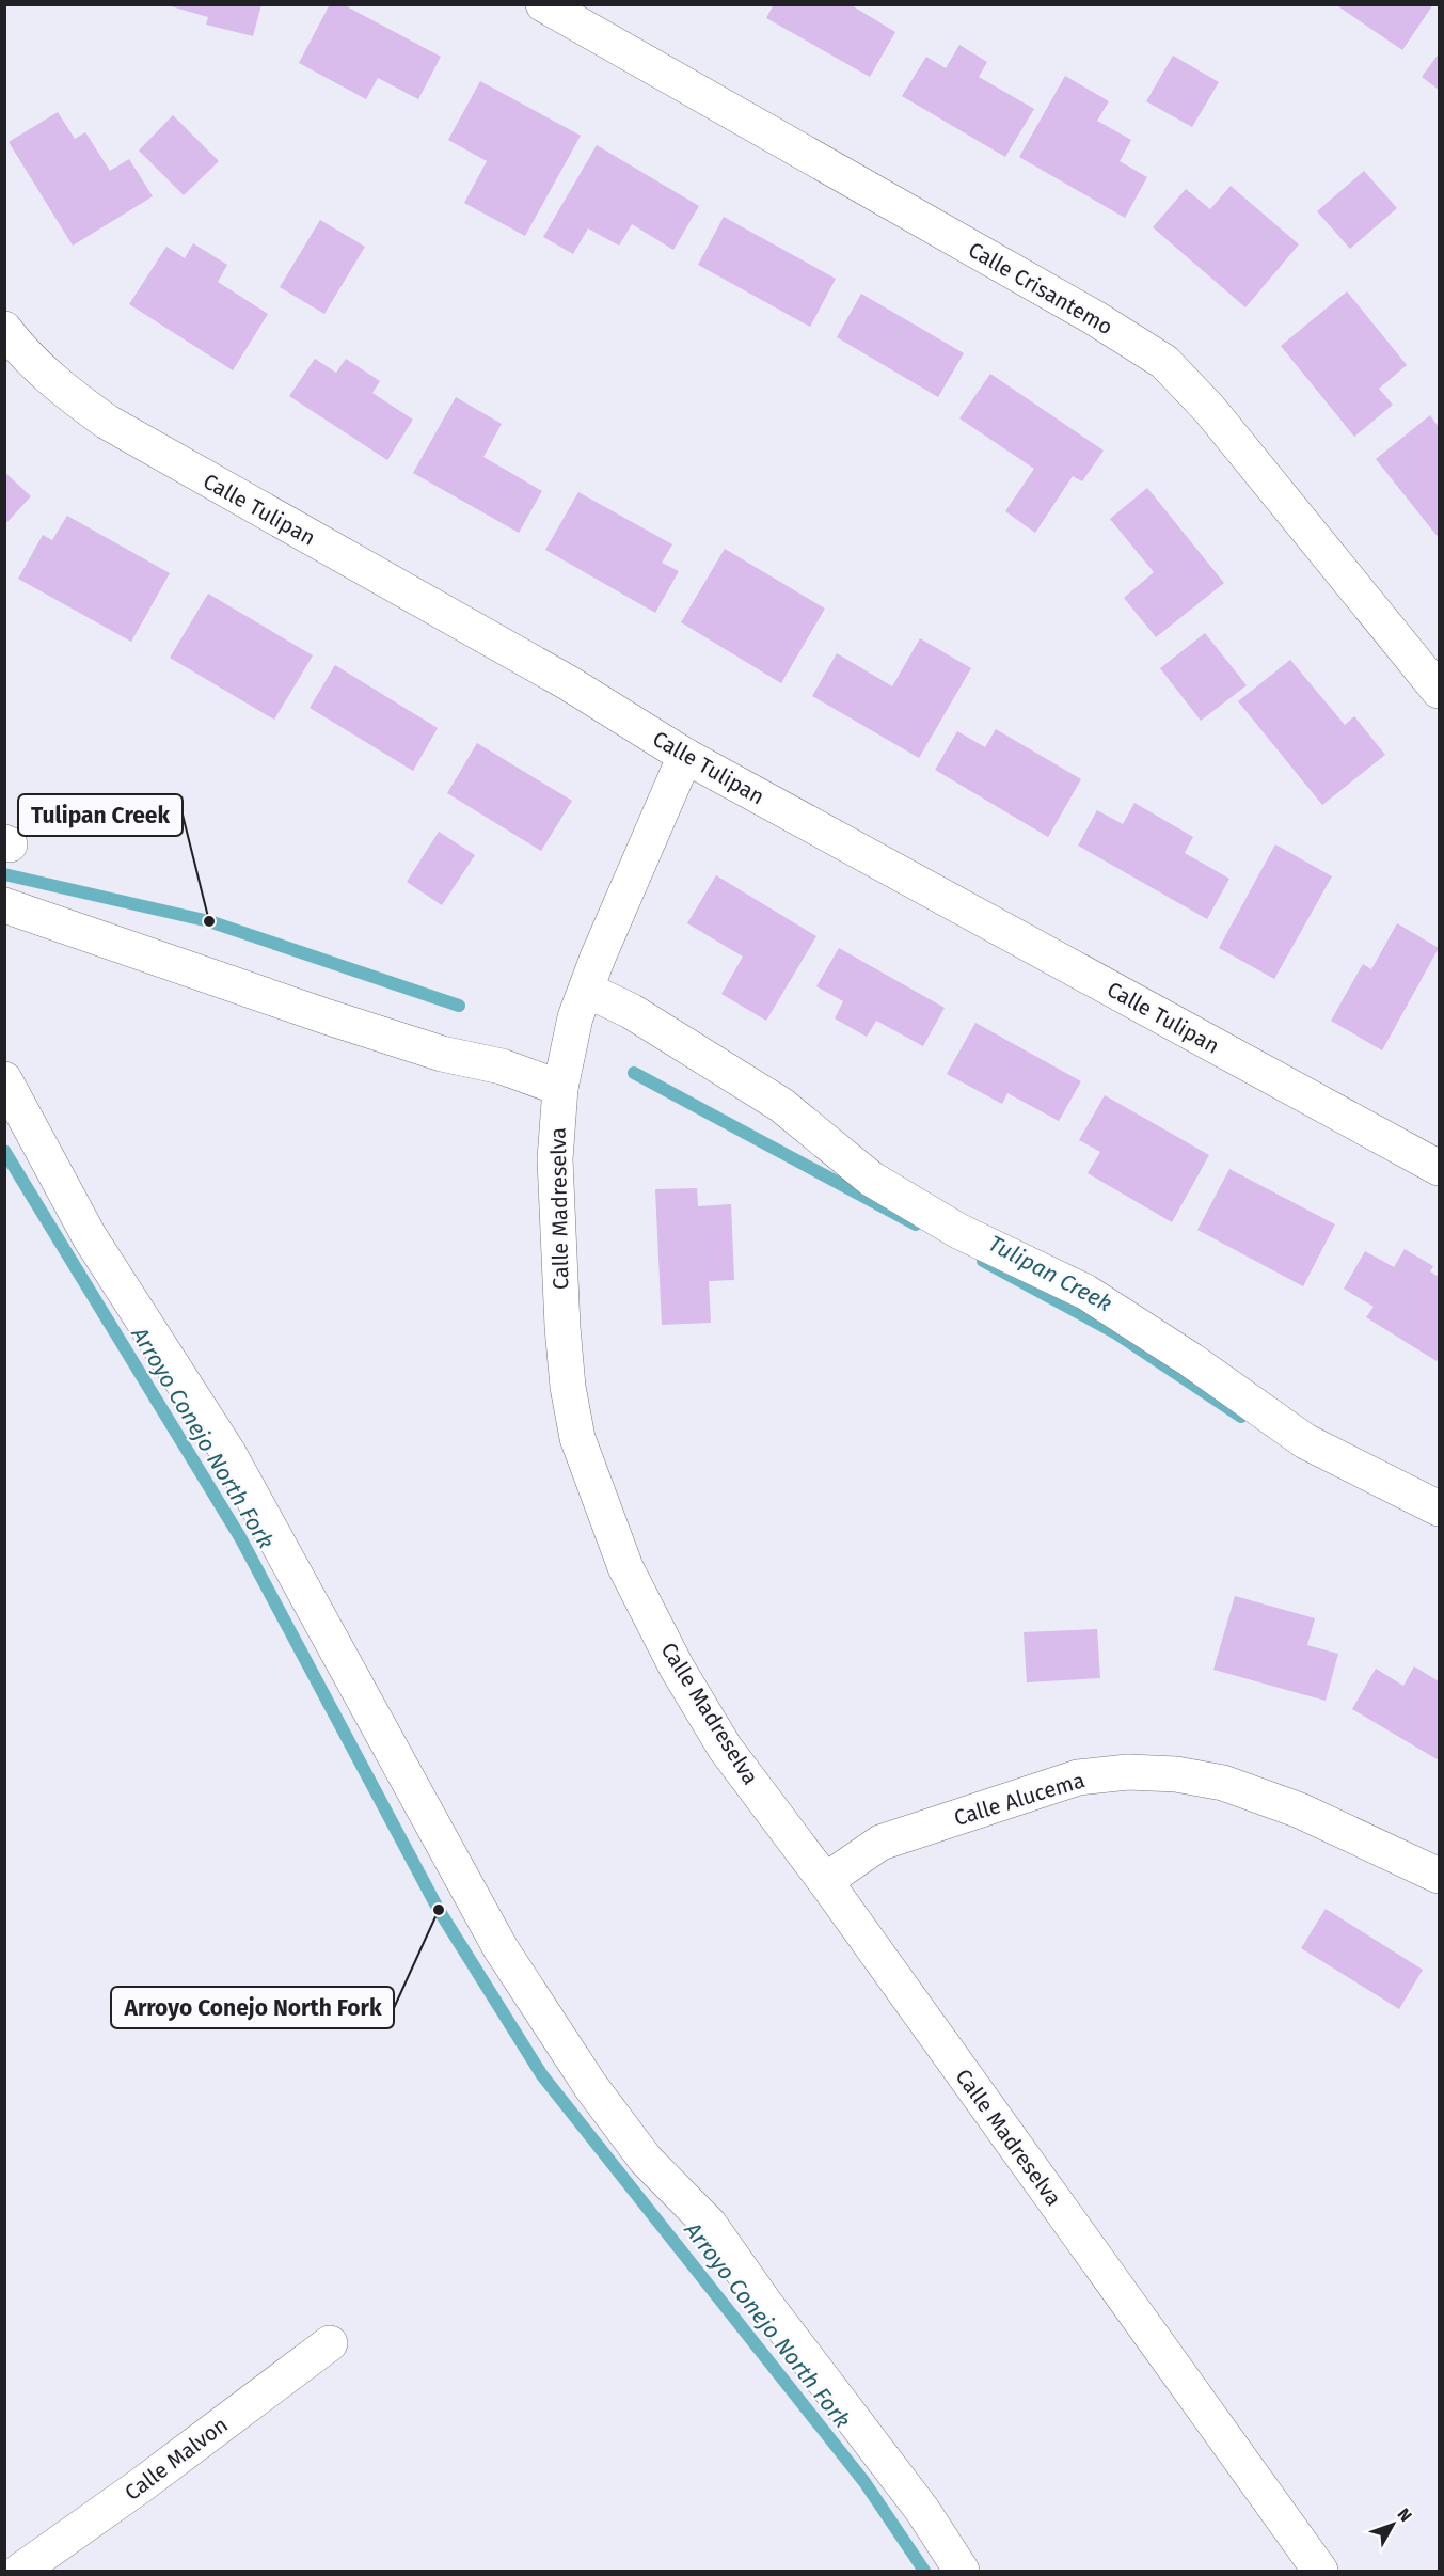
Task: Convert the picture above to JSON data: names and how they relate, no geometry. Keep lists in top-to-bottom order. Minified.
{"streets":{"street":["Calle Crisantemo","Calle Tulipan","Calle Madreselva","Calle Alucema","Calle Malvon"]},"crossings":[["Calle Tulipan","Calle Madreselva"],["Calle Madreselva","Calle Alucema"]],"water":["Tulipan Creek","Arroyo Conejo North Fork"],"places":["Tulipan Creek","Arroyo Conejo North Fork"],"north":"top right"}
